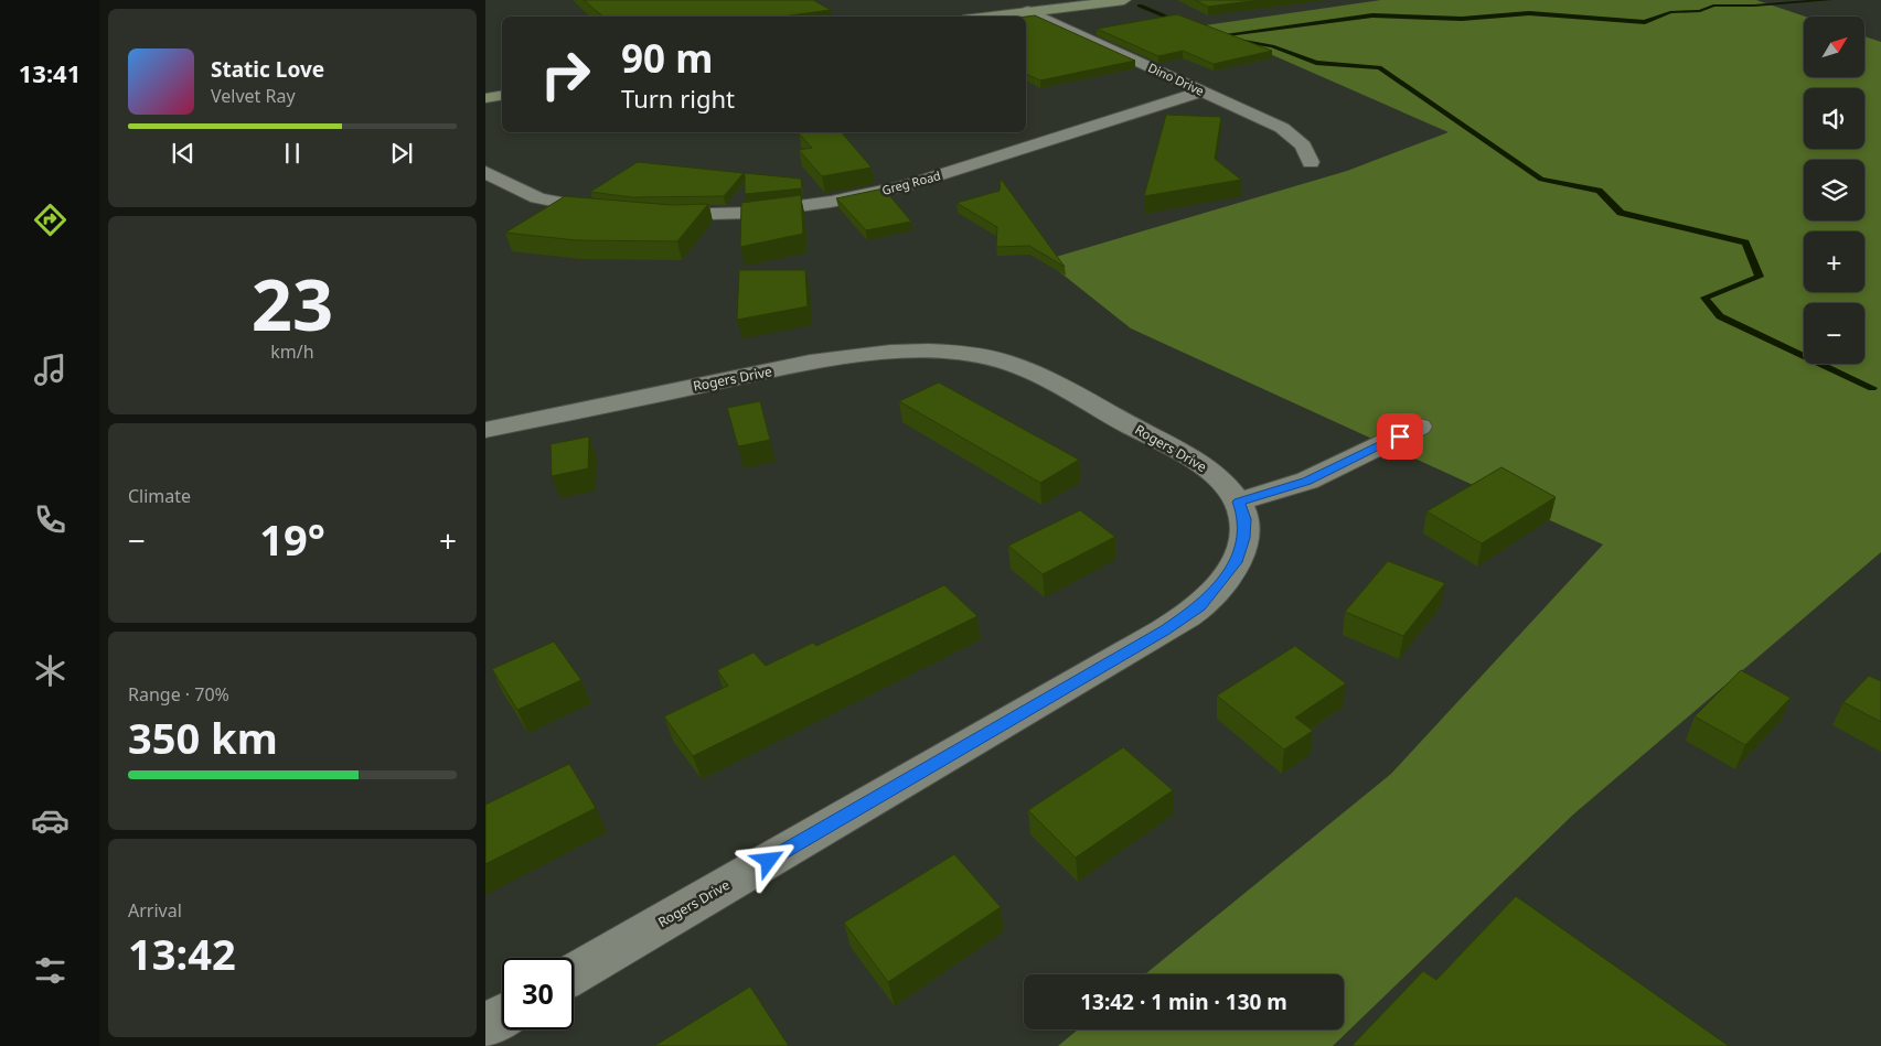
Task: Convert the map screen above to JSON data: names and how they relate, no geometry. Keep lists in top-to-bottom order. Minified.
{"streets":{"street":["Dino Drive","Greg Road","Rogers Drive"]},"crossings":[["Dino Drive","Greg Road"]],"north":"top right","page":{"tabs":"13:41","map_buttons":["+","−"],"turn":["90 m","Turn right"],"song":["Static Love","Velvet Ray"],"tile":[["23","km/h"],"Climate",["Range · 70%","350 km"],["Arrival","13:42"]],"heat":["−","19°","+"],"limit":"30","trip":"13:42 · 1 min · 130 m"}}
